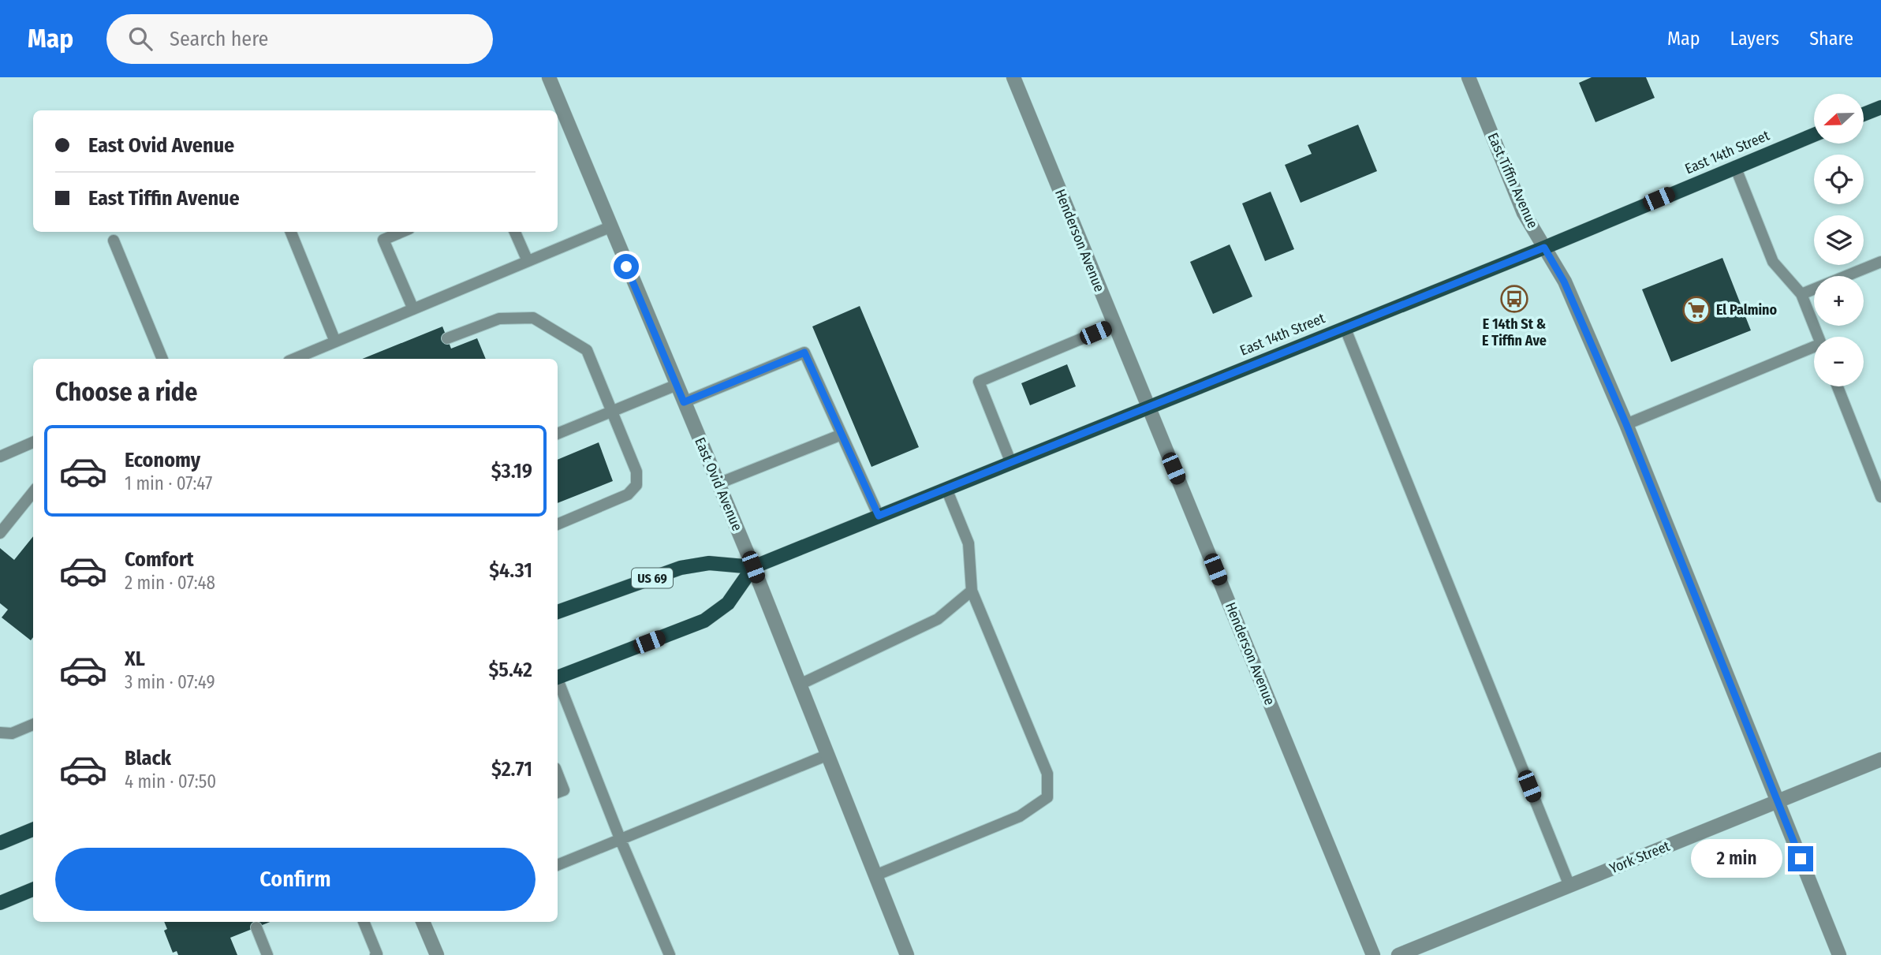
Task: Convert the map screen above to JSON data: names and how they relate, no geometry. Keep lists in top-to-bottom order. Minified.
{"streets":{"main road":["East 14th Street","US 69"],"street":["East Tiffin Avenue","Henderson Avenue","East Ovid Avenue","York Street"]},"crossings":[["East 14th Street","East Tiffin Avenue"],["East 14th Street","Henderson Avenue"],["East 14th Street","East Ovid Avenue"],["East Tiffin Avenue","York Street"]],"places":{"bus stop":["E 14th St & E Tiffin Ave"],"supermarket":["El Palmino"]},"north":"left","page":{"header":"Map","search":"Search here","nav":["Map","Layers","Share"],"map_buttons":["+","−"],"banner":["East Ovid Avenue","East Tiffin Avenue"],"heading":"Choose a ride","list":[{"name":"Economy","note":"1 min · 07:47","value":"$3.19"},{"name":"Comfort","note":"2 min · 07:48","value":"$4.31"},{"name":"XL","note":"3 min · 07:49","value":"$5.42"},{"name":"Black","note":"4 min · 07:50","value":"$2.71"}],"buttons":"Confirm","bubble":"2 min"}}
